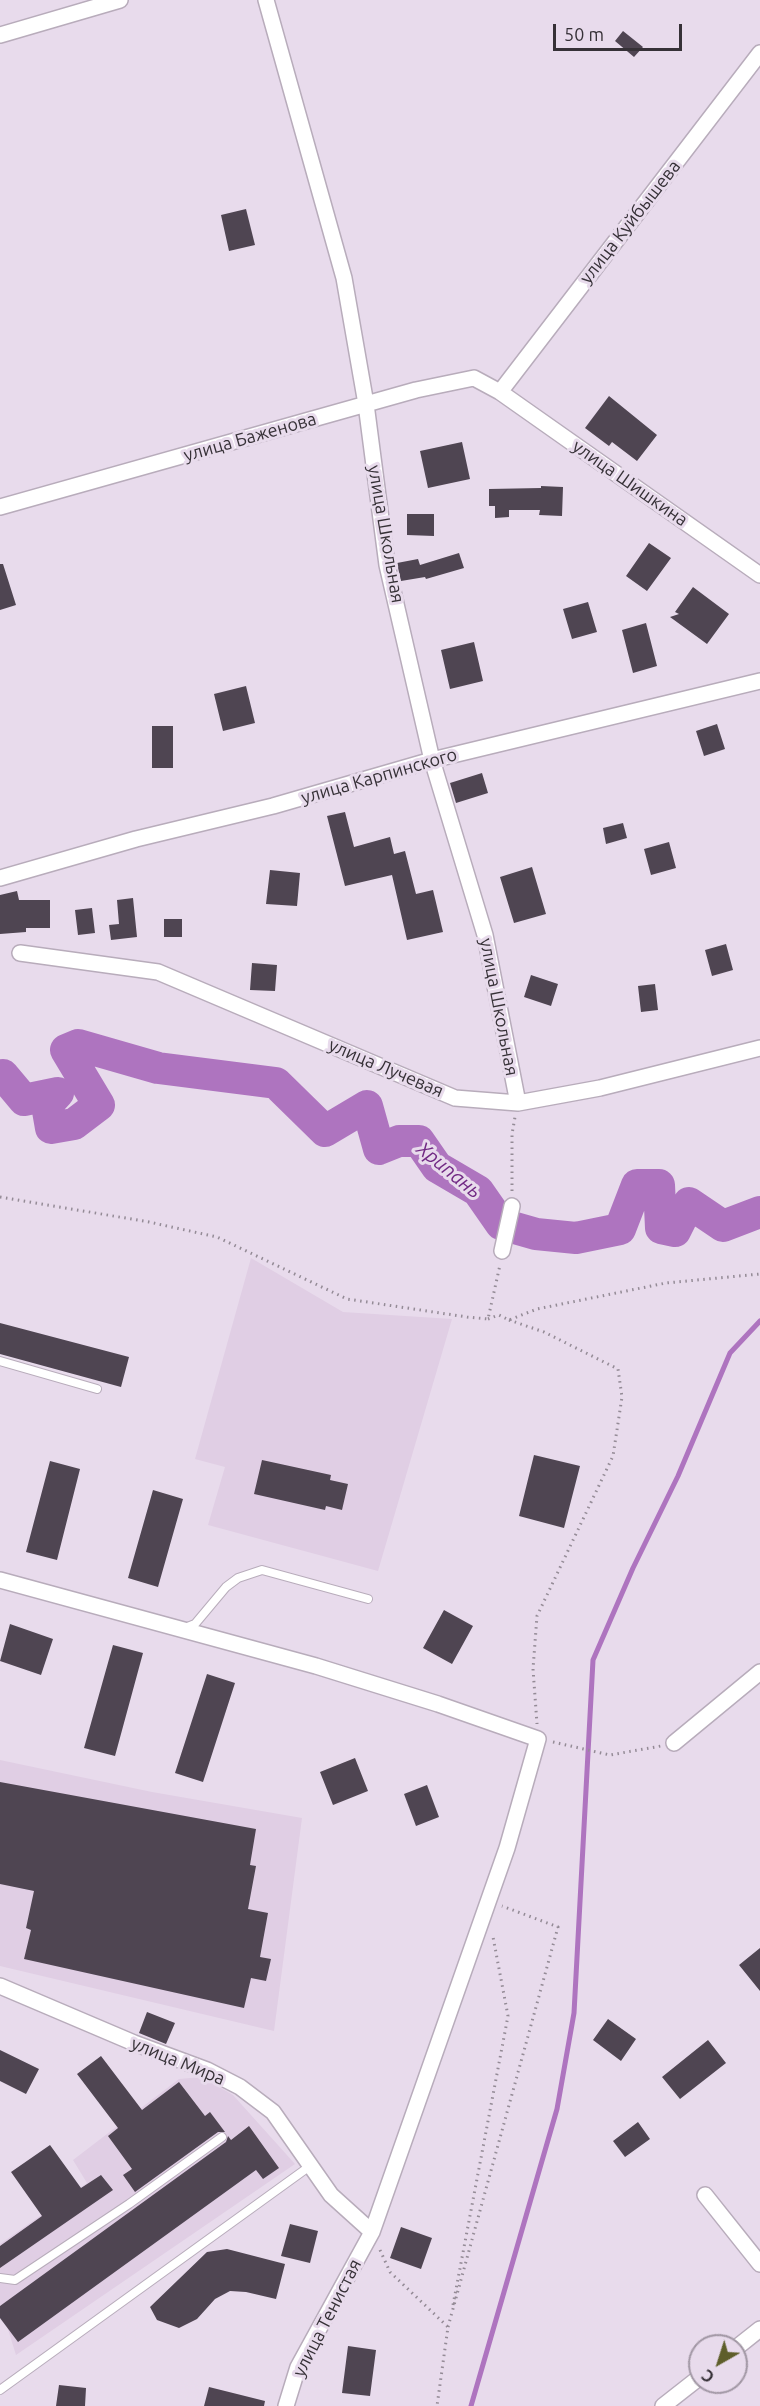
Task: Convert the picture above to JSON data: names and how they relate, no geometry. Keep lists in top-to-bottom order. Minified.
{"streets":{"street":["улица Куйбышева","улица Баженова","улица Шишкина","улица Школьная","улица Карпинского","улица Лучевая","улица Мира","улица Тенистая"]},"crossings":[["улица Куйбышева","улица Баженова"],["улица Куйбышева","улица Шишкина"],["улица Баженова","улица Шишкина"],["улица Баженова","улица Школьная"],["улица Школьная","улица Карпинского"],["улица Школьная","улица Лучевая"],["улица Мира","улица Тенистая"]],"water":["Хрипань"],"scale_bar":"50 m","north":"bottom left"}
